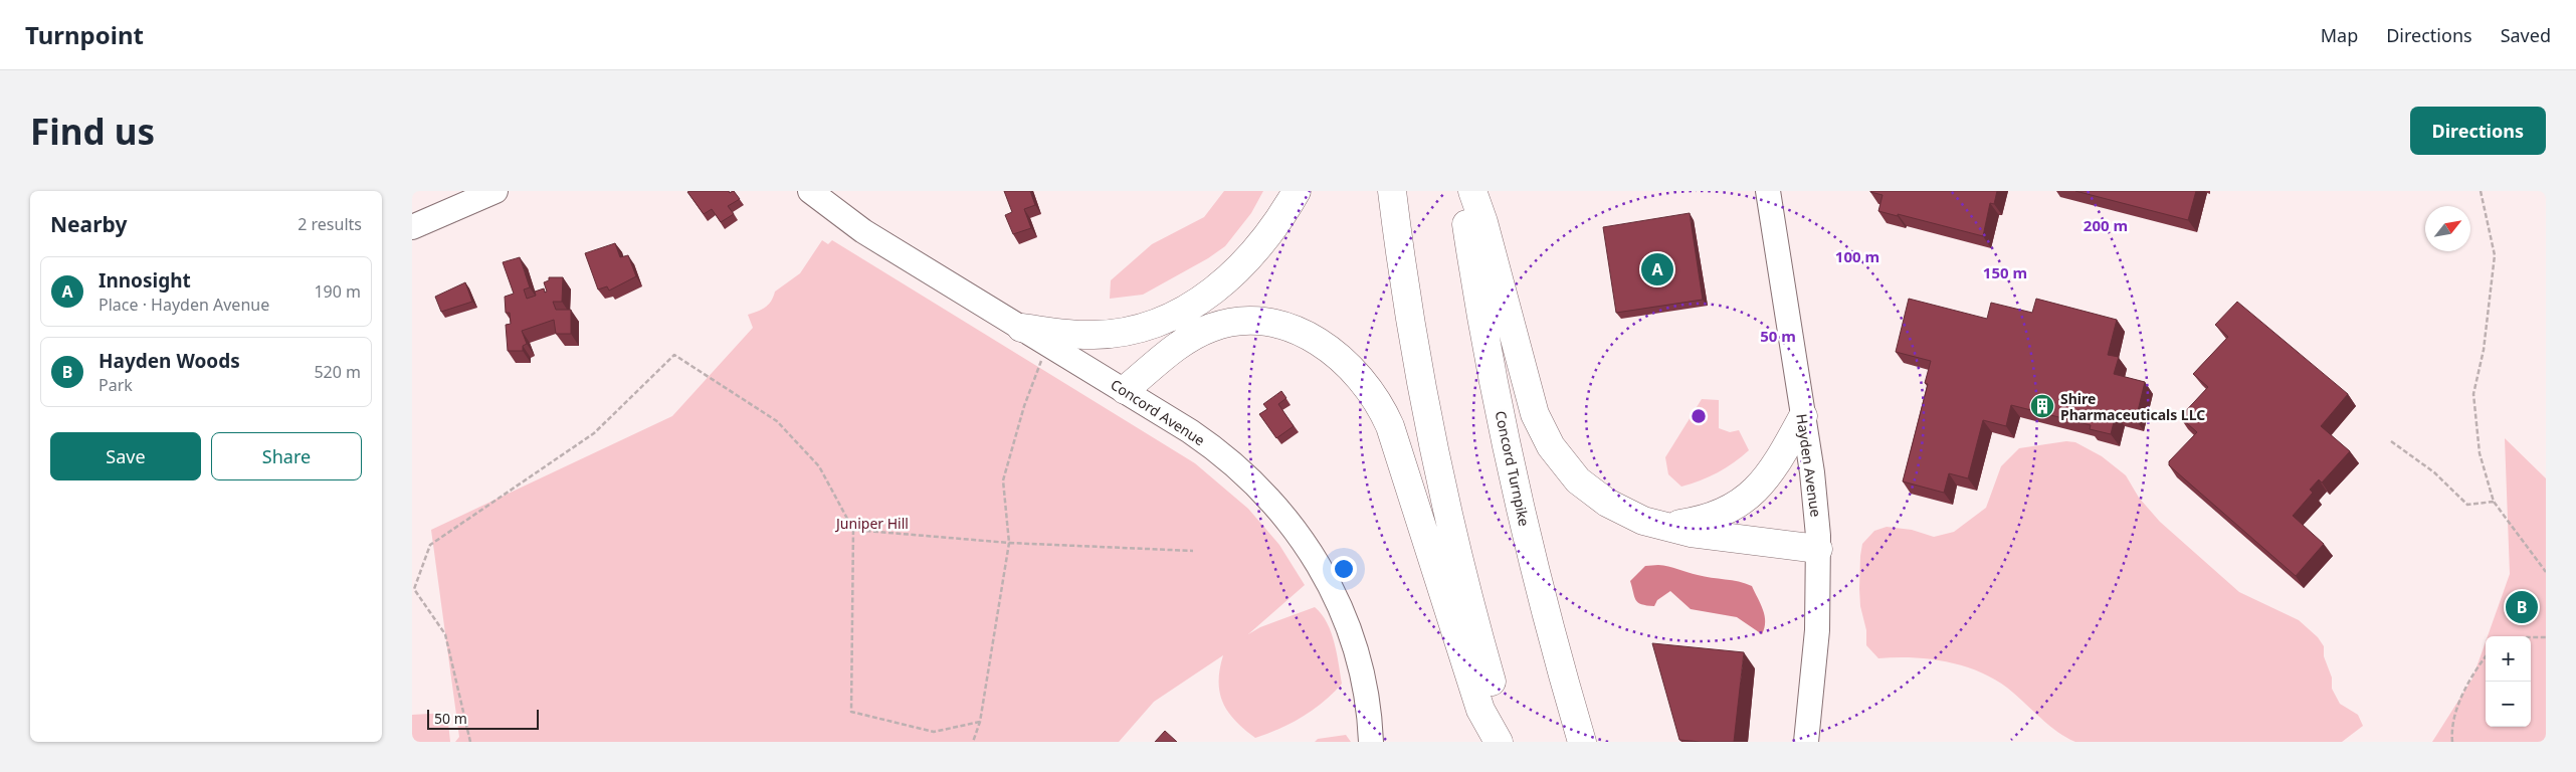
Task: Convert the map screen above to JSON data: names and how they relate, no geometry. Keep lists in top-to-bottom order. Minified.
{"streets":{"highway":["Concord Turnpike"],"main road":["Concord Avenue","Hayden Avenue"]},"parks":["Juniper Hill"],"places":{"building":["Shire Pharmaceuticals LLC"]},"scale_bar":"50 m","north":"top right","page":{"header":"Turnpoint","nav":["Map","Directions","Saved"],"buttons":["Directions",["Save","Share"]],"title":"Find us","heading":["Nearby","2 results"],"pins":["A","B"],"list":[{"mark":"A","name":"Innosight","note":"Place · Hayden Avenue","value":"190 m"},{"mark":"B","name":"Hayden Woods","note":"Park","value":"520 m"}],"map_buttons":["+","−"],"scale":"50 m"},"rings":["200 m","100 m","150 m","50 m"]}
